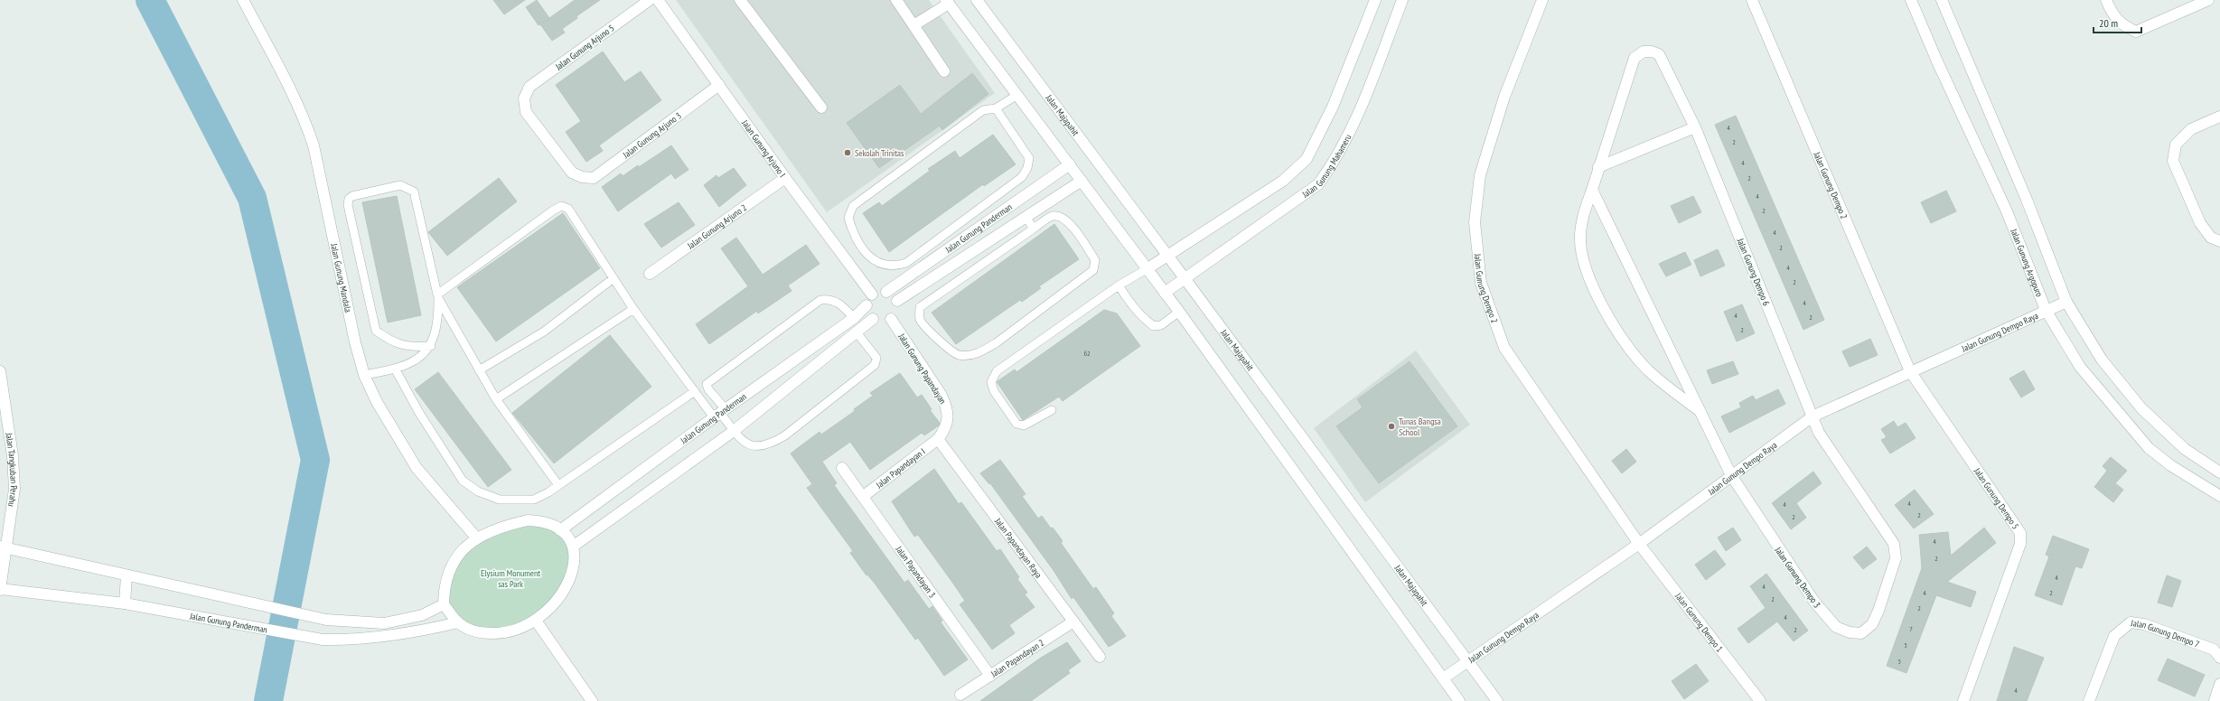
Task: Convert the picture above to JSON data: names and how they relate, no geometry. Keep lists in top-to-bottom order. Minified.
{"streets":{"street":["Jalan Gunung Arjuno 5","Jalan Majapahit","Jalan Gunung Arjuno 3","Jalan Gunung Arjuno I","Jalan Gunung Mahameru","Jalan Gunung Dempo 2","Jalan Gunung Arjuno 2","Jalan Gunung Panderman","Jalan Gunung Argopuro","Jalan Gunung Dempo 6","Jalan Gunung Mandala","Jalan Gunung Dempo Raya","Jalan Gunung Papandayan","Jalan Papandayan I","Jalan Tangkuban Perahu","Jalan Gunung Dempo 5","Jalan Papandayan Raya","Jalan Papandayan 3","Jalan Gunung Dempo 3","Jalan Gunung Dempo 1","Jalan Gunung Dempo 7","Jalan Papandayan 2"]},"crossings":[["Jalan Gunung Arjuno 5","Jalan Gunung Arjuno 3"],["Jalan Majapahit","Jalan Gunung Mahameru"],["Jalan Majapahit","Jalan Gunung Dempo Raya"],["Jalan Gunung Arjuno 3","Jalan Gunung Arjuno I"],["Jalan Gunung Arjuno I","Jalan Gunung Arjuno 2"],["Jalan Gunung Arjuno I","Jalan Gunung Panderman"],["Jalan Gunung Arjuno I","Jalan Gunung Papandayan"],["Jalan Gunung Dempo 2","Jalan Gunung Dempo Raya"],["Jalan Gunung Dempo 2","Jalan Gunung Dempo 5"],["Jalan Gunung Dempo 2","Jalan Gunung Dempo 1"],["Jalan Gunung Panderman","Jalan Gunung Mandala"],["Jalan Gunung Panderman","Jalan Gunung Papandayan"],["Jalan Gunung Panderman","Jalan Tangkuban Perahu"],["Jalan Gunung Argopuro","Jalan Gunung Dempo Raya"],["Jalan Gunung Dempo 6","Jalan Gunung Dempo Raya"],["Jalan Gunung Dempo 6","Jalan Gunung Dempo 3"],["Jalan Gunung Dempo Raya","Jalan Gunung Dempo 5"],["Jalan Gunung Dempo Raya","Jalan Gunung Dempo 3"],["Jalan Gunung Dempo Raya","Jalan Gunung Dempo 1"],["Jalan Gunung Papandayan","Jalan Papandayan I"],["Jalan Gunung Papandayan","Jalan Papandayan Raya"],["Jalan Papandayan I","Jalan Papandayan Raya"],["Jalan Papandayan I","Jalan Papandayan 3"],["Jalan Papandayan Raya","Jalan Papandayan 2"],["Jalan Papandayan 3","Jalan Papandayan 2"]],"parks":["Elysium Monument sas Park"],"places":["Sekolah Trinitas","Tunas Bangsa School"],"house_numbers":["4","2","4","2","4","2","4","2","4","2","4","4","2","2","62","4","4","2","2","4","2","4","4","4","2","2","2","4","7","2","5","3","4"],"scale_bar":"20 m"}
